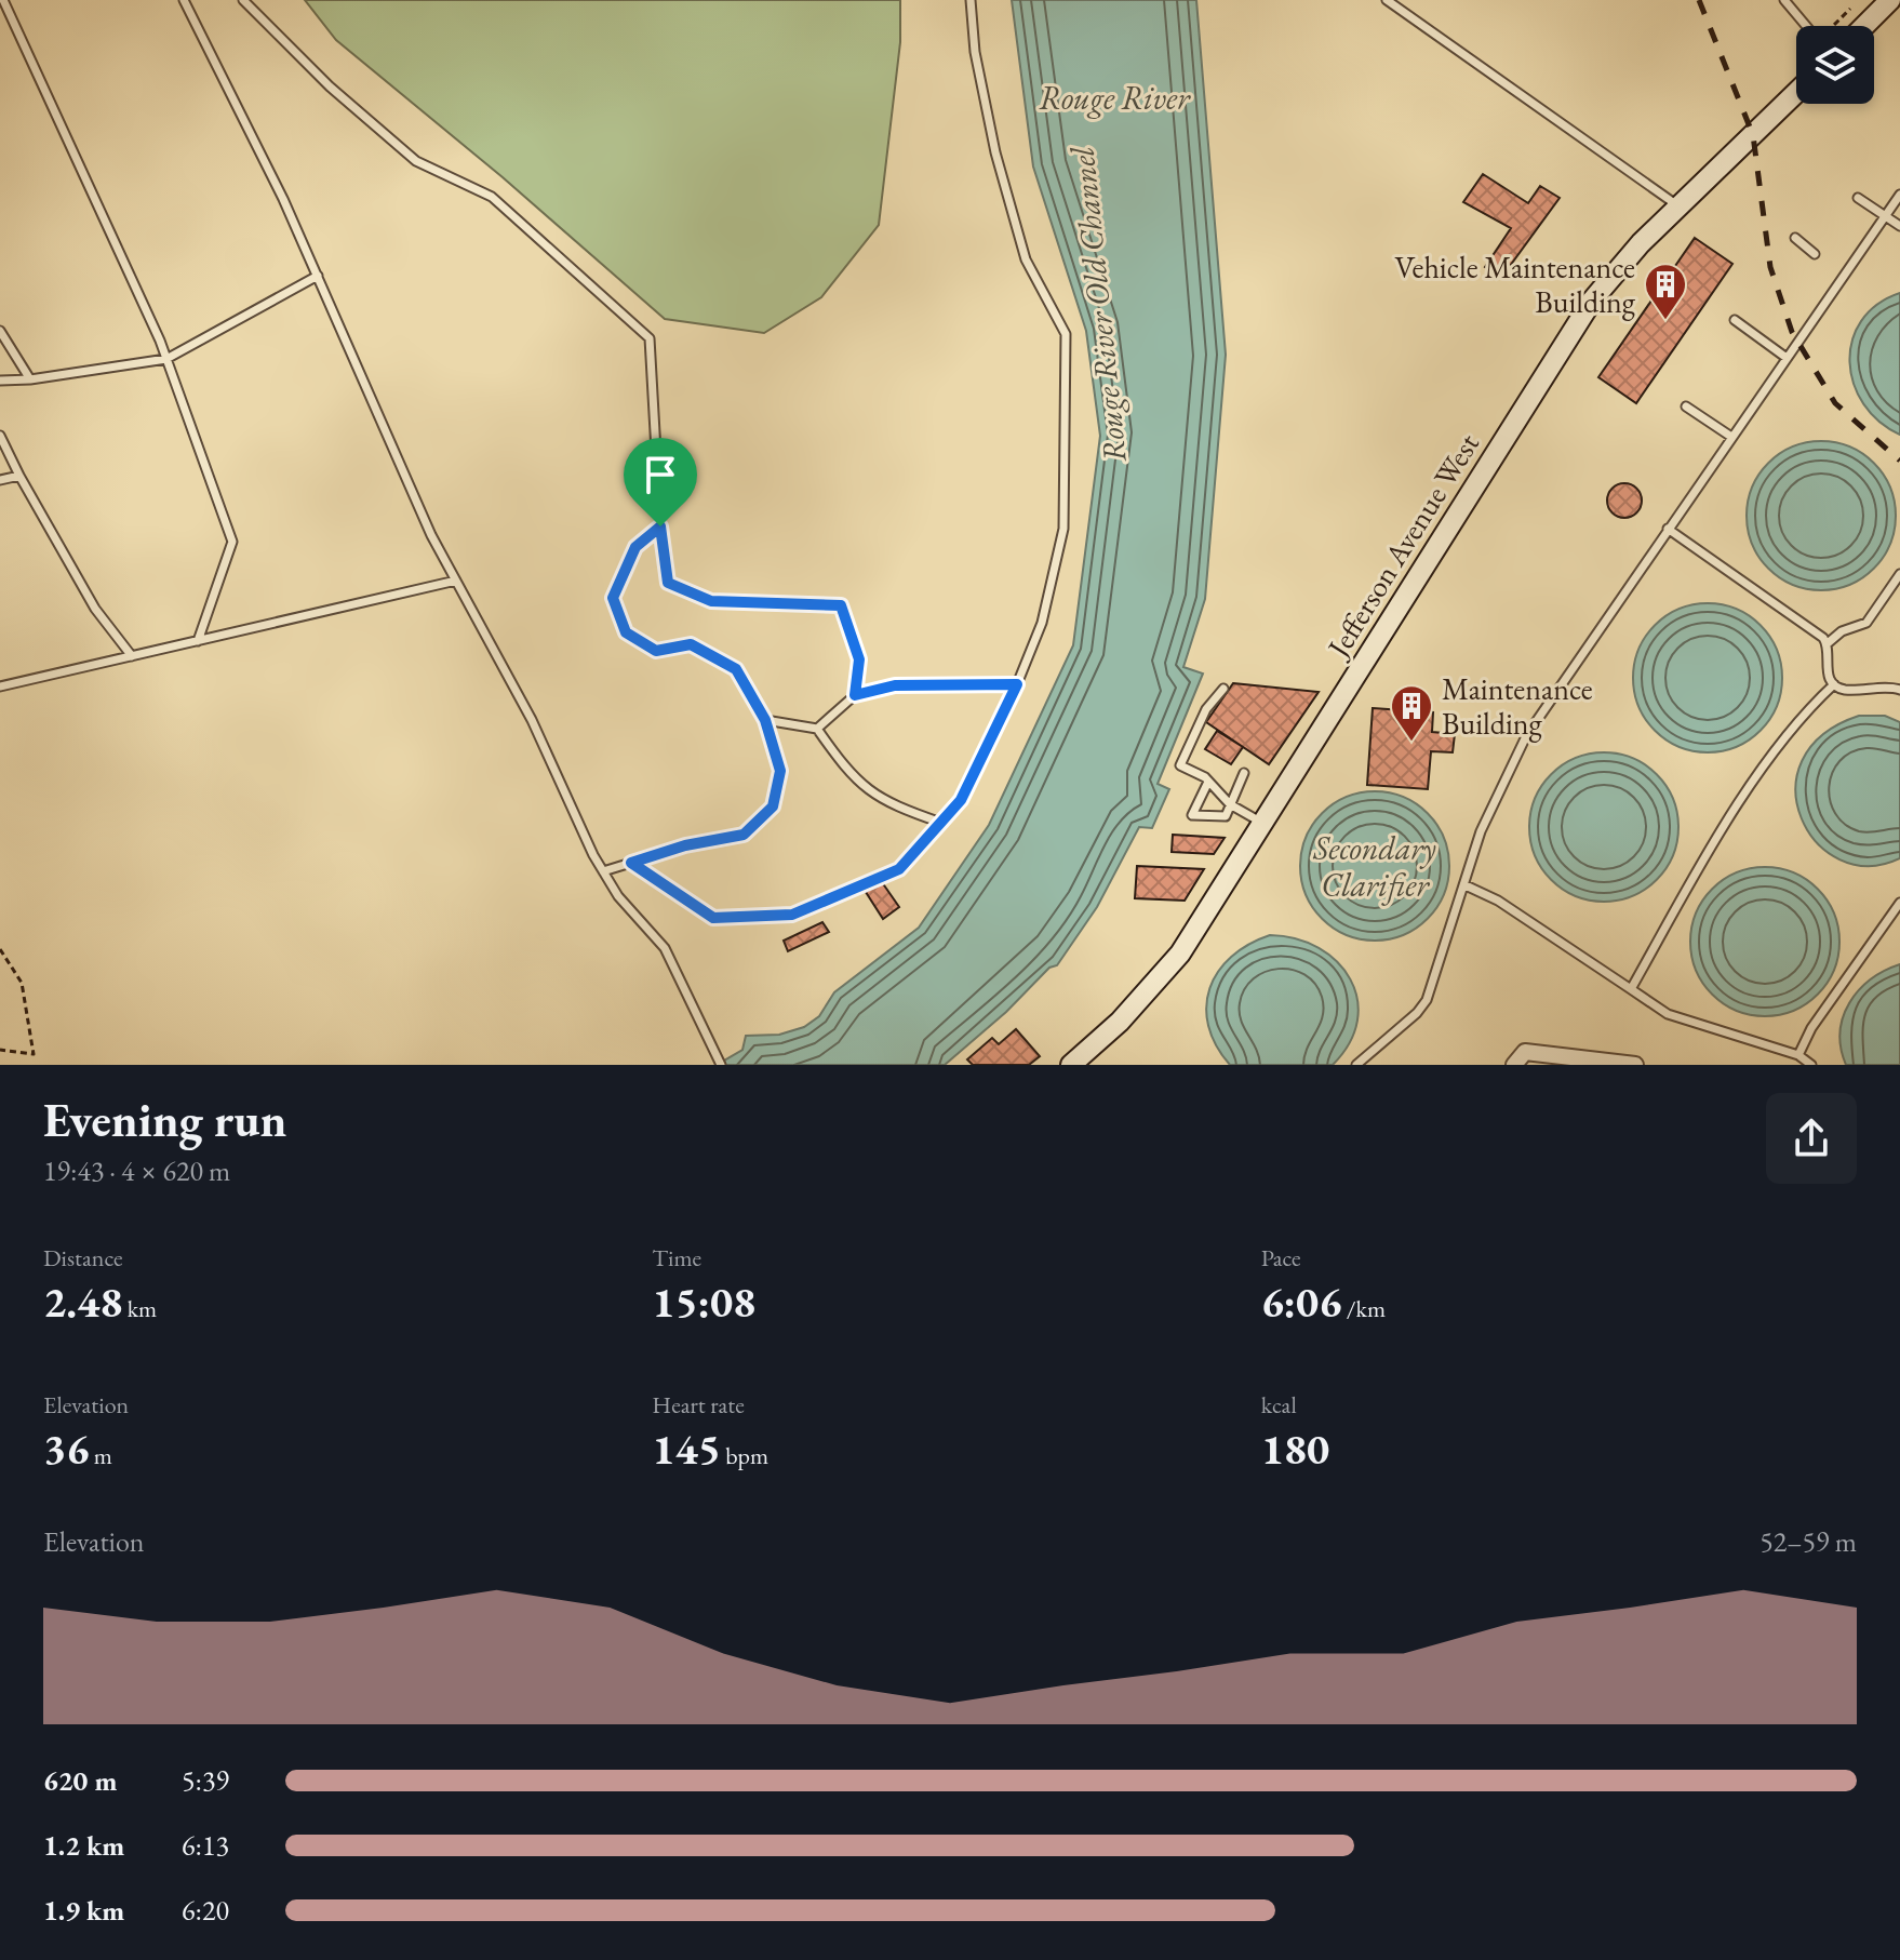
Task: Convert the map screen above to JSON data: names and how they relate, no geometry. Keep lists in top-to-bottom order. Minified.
{"streets":{"main road":["Jefferson Avenue West"]},"water":["Rouge River","Rouge River Old Channel","Secondary Clarifier"],"places":{"building":["Vehicle Maintenance Building","Maintenance Building"]},"page":{"heading":["Evening run","19:43 · 4 × 620 m"],"stats":[["Distance","2.48 km"],["Time","15:08"],["Pace","6:06 /km"],["Elevation","36 m"],["Heart rate","145 bpm"],["kcal","180"]],"chart":["Elevation","52–59 m"],"list":[{"name":"620 m","note":"5:39"},{"name":"1.2 km","note":"6:13"},{"name":"1.9 km","note":"6:20"}]}}
